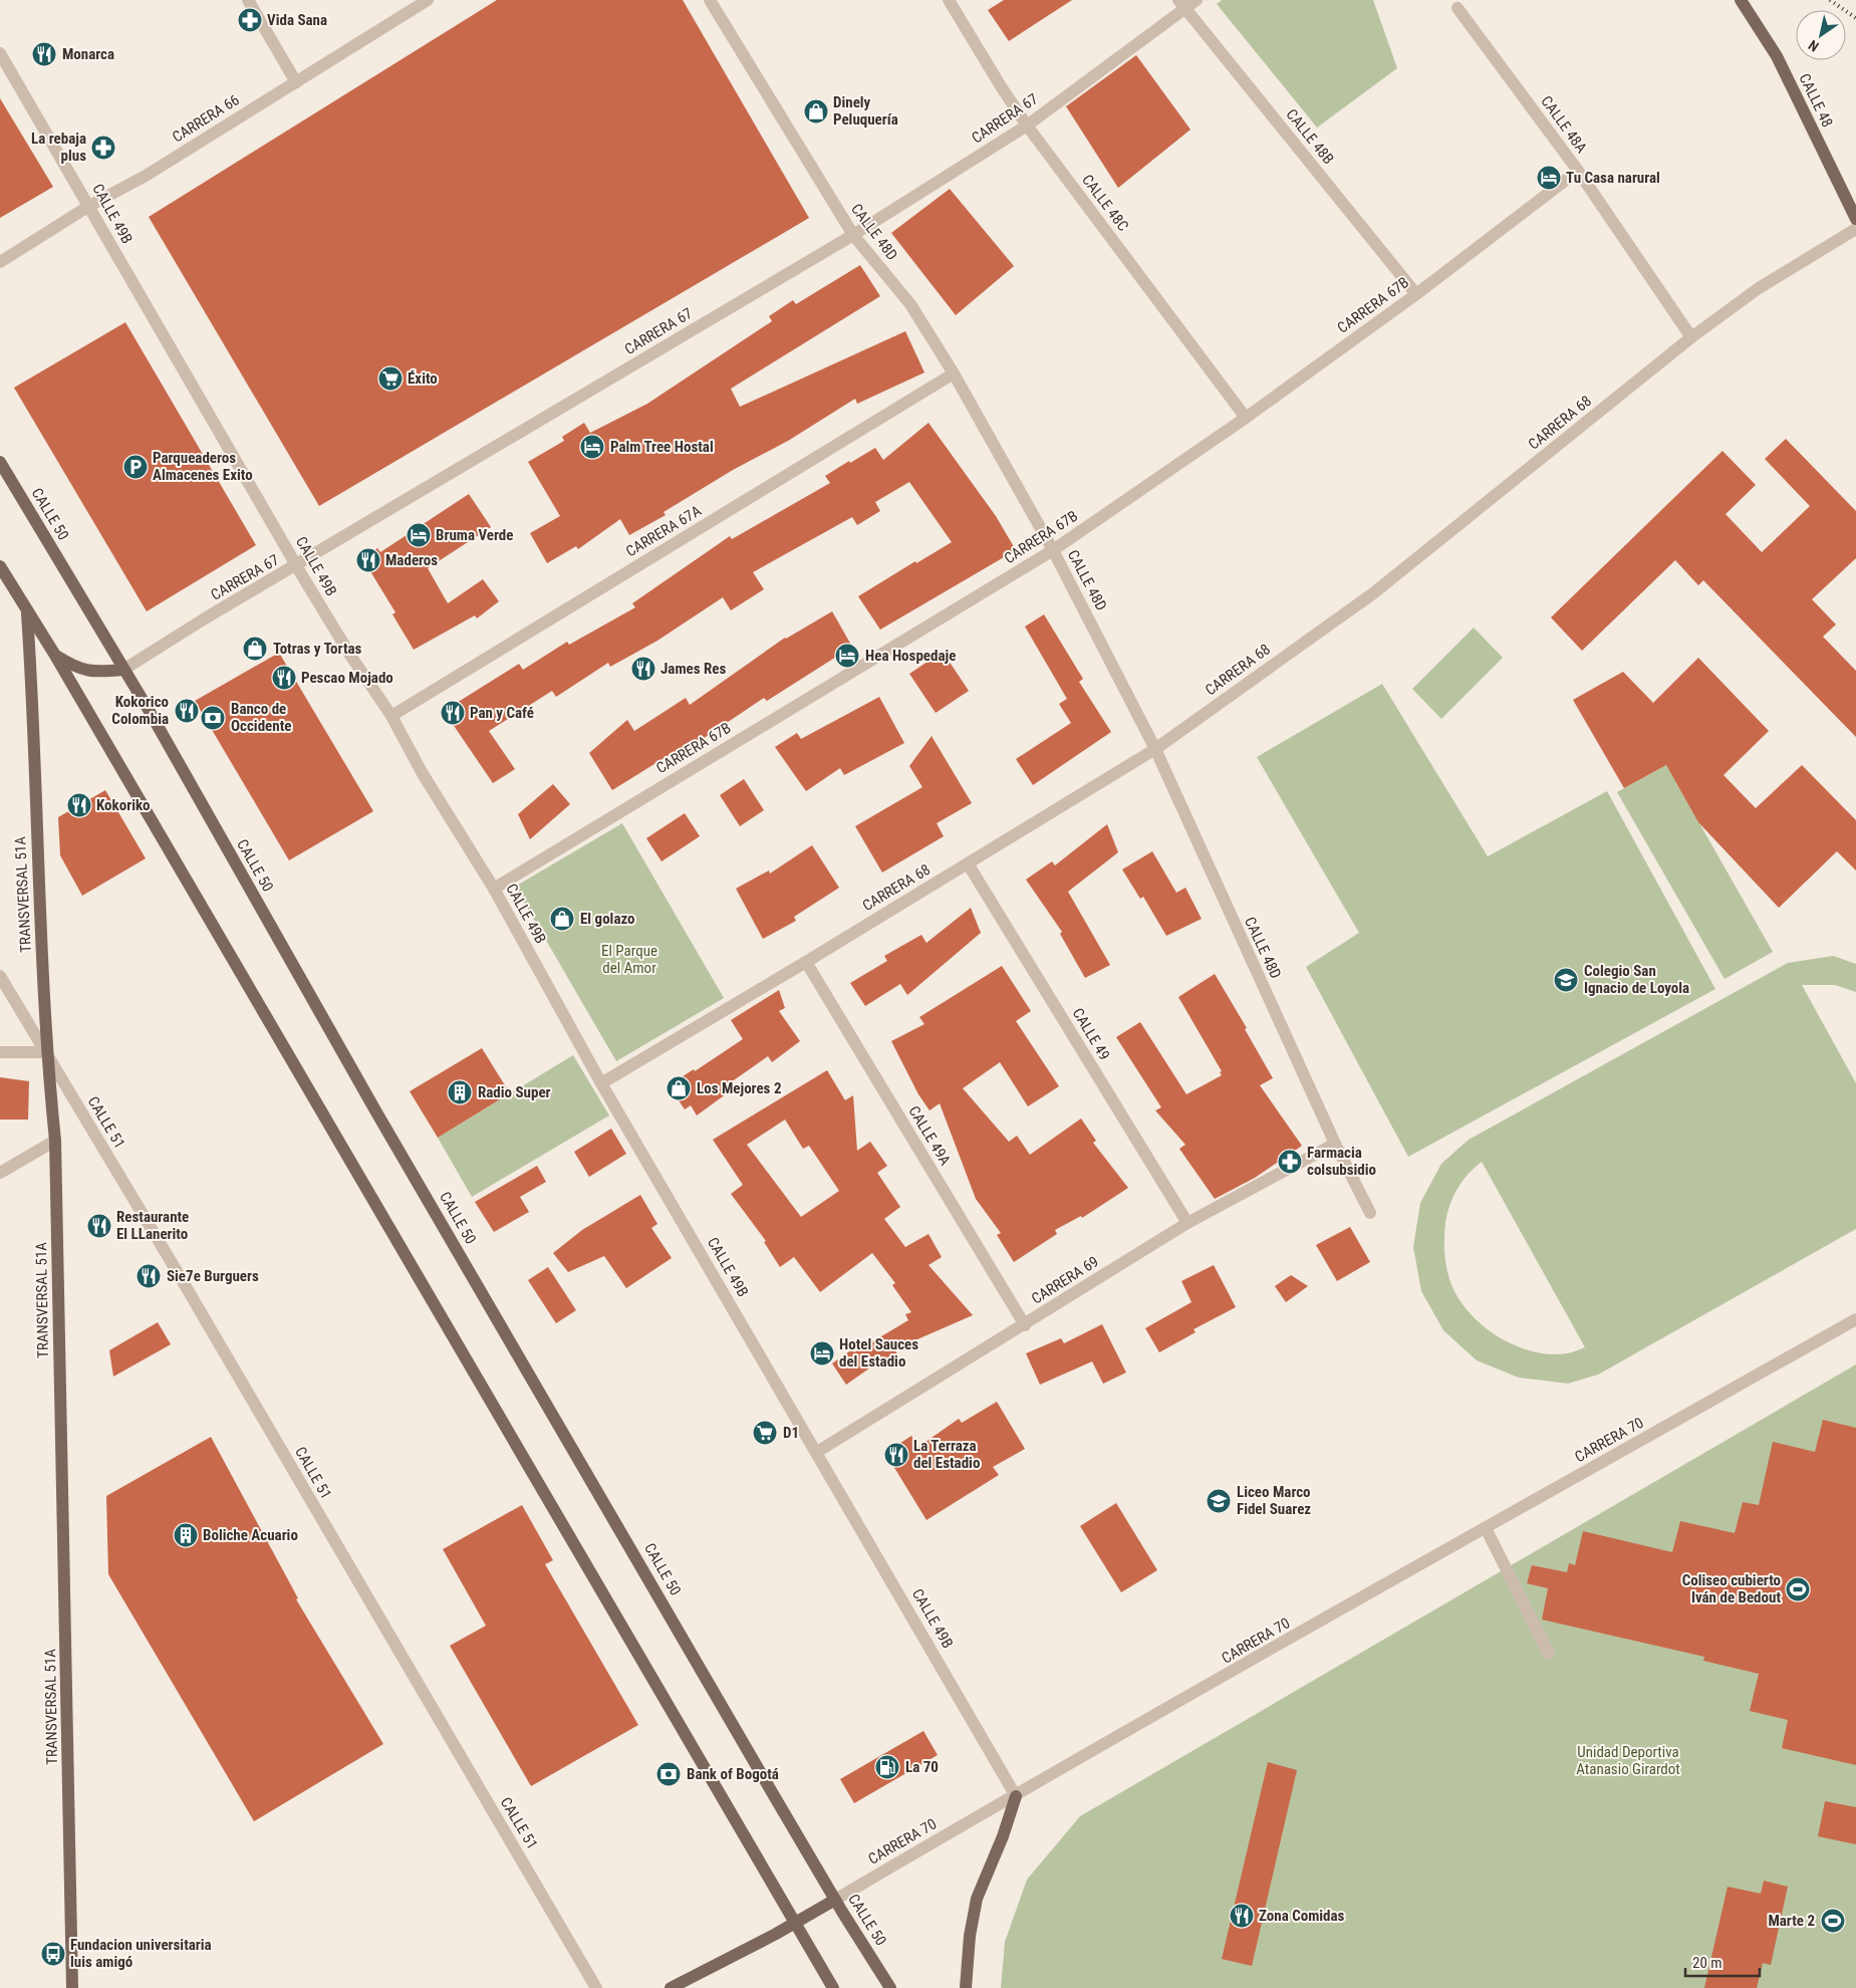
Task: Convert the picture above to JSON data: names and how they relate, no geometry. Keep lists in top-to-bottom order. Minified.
{"streets":{"main road":["CALLE 48","CALLE 50","TRANSVERSAL 51A","CARRERA 70"],"street":["CARRERA 66","CARRERA 67","CALLE 48A","CALLE 48B","CALLE 48C","CALLE 49B","CALLE 48D","CARRERA 67B","CARRERA 68","CARRERA 67A","CALLE 49","CALLE 51","CALLE 49A","CARRERA 69"]},"crossings":[["CARRERA 66","CALLE 49B"],["CARRERA 67","CALLE 48B"],["CARRERA 67","CALLE 48C"],["CARRERA 67","CALLE 49B"],["CARRERA 67","CALLE 48D"],["CARRERA 67","CALLE 50"],["CALLE 48A","CARRERA 67B"],["CALLE 48A","CARRERA 68"],["CALLE 48B","CARRERA 67B"],["CALLE 48C","CARRERA 67B"],["CALLE 49B","CARRERA 67B"],["CALLE 49B","CARRERA 68"],["CALLE 49B","CARRERA 67A"],["CALLE 49B","CARRERA 69"],["CALLE 49B","CARRERA 70"],["CALLE 48D","CARRERA 67B"],["CALLE 48D","CARRERA 68"],["CALLE 48D","CARRERA 67A"],["CALLE 48D","CARRERA 69"],["CARRERA 68","CALLE 49"],["CARRERA 68","CALLE 49A"],["CALLE 50","CARRERA 70"],["TRANSVERSAL 51A","CALLE 51"],["CALLE 49","CARRERA 69"],["CALLE 49A","CARRERA 69"]],"parks":["El Parque del Amor","Unidad Deportiva Atanasio Girardot"],"places":{"pharmacy":["Vida Sana","La rebaja plus","Farmacia colsubsidio"],"restaurant":["Monarca","Maderos","James Res","Pescao Mojado","Kokorico Colombia","Pan y Café","Kokoriko","Restaurante El LLanerito","Sie7e Burguers","La Terraza del Estadio","Zona Comidas"],"shop":["Dinely Peluquería","Totras y Tortas","El golazo","Los Mejores 2"],"hotel":["Tu Casa narural","Palm Tree Hostal","Bruma Verde","Hea Hospedaje","Hotel Sauces del Estadio"],"supermarket":["Éxito","D1"],"parking":["Parqueaderos Almacenes Exito"],"bank":["Banco de Occidente","Bank of Bogotá"],"school or university":["Colegio San Ignacio de Loyola","Liceo Marco Fidel Suarez"],"building":["Radio Super","Boliche Acuario"],"sports":["Coliseo cubierto Iván de Bedout","Marte 2"],"fuel station":["La 70"],"bus stop":["Fundacion universitaria luis amigó"]},"scale_bar":"20 m","north":"bottom left"}
